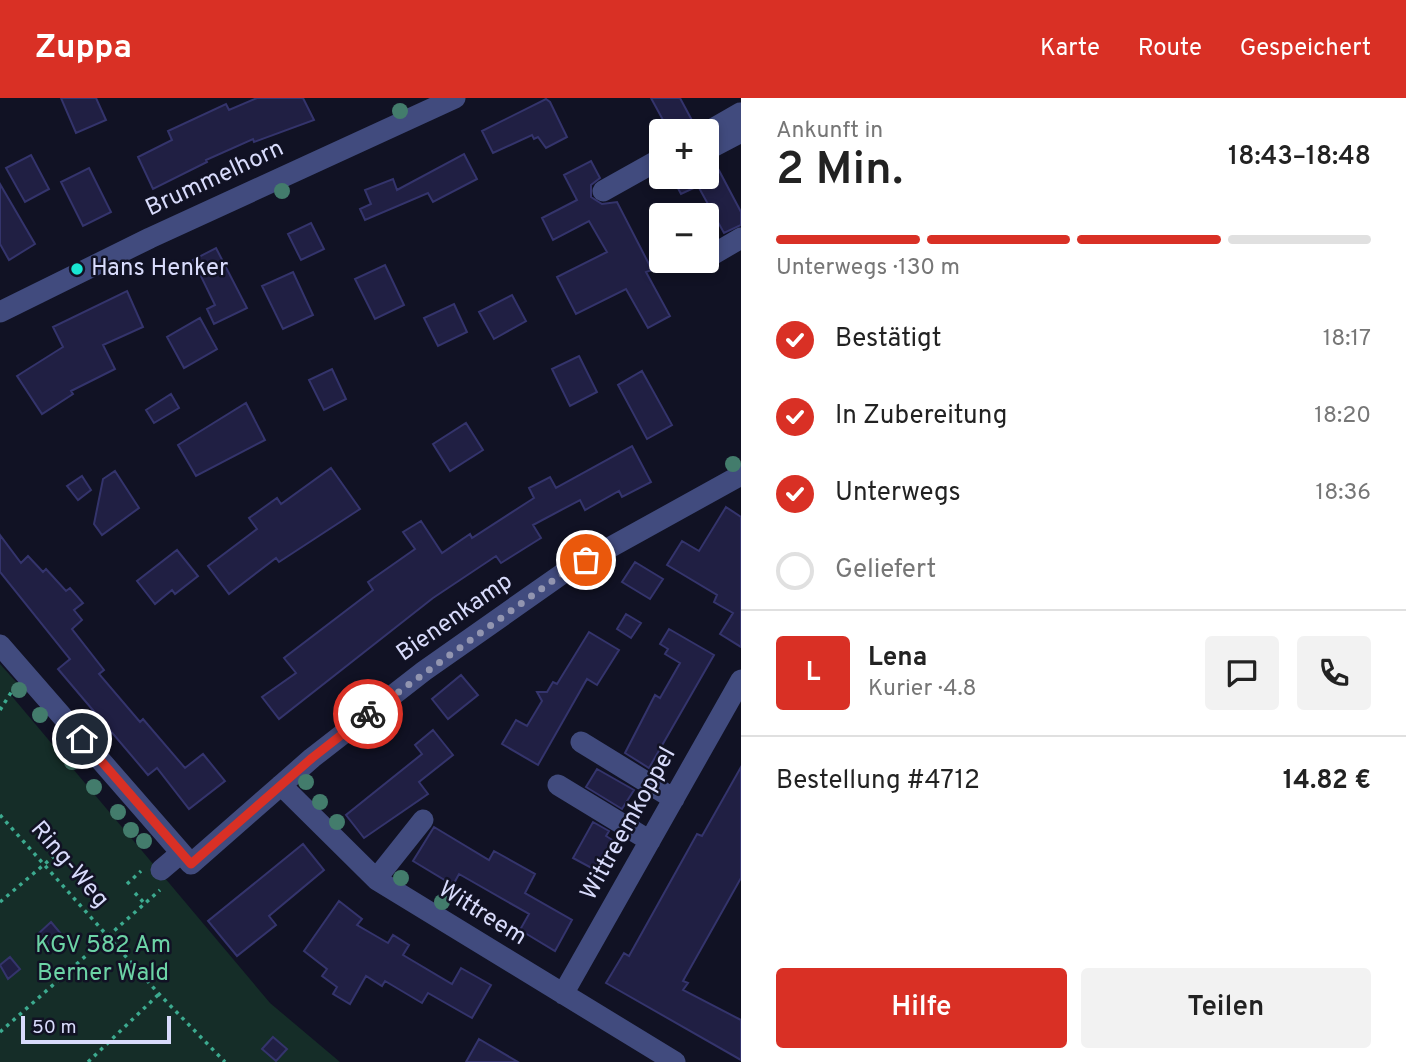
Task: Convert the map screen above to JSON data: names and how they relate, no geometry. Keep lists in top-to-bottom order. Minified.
{"streets":{"street":["Brummelhorn","Bienenkamp","Wittreemkoppel","Wittreem"],"path":["Ring-Weg"]},"crossings":[["Bienenkamp","Wittreem"],["Wittreemkoppel","Wittreem"]],"parks":["KGV 582 Am Berner Wald"],"places":["Hans Henker"],"scale_bar":"50 m","page":{"header":"Zuppa","nav":["Karte","Route","Gespeichert"],"heading":["2 Min.","Ankunft in","18:43–18:48"],"panel":["Lena","Kurier · 4.8","Bestellung #4712","14.82 €"],"map_buttons":["+","−"],"bar":"Unterwegs · 130 m","list":[["Bestätigt","18:17"],["In Zubereitung","18:20"],["Unterwegs","18:36"],"Geliefert"],"round":"L","buttons":["Hilfe","Teilen"],"scale":"50 m"}}
